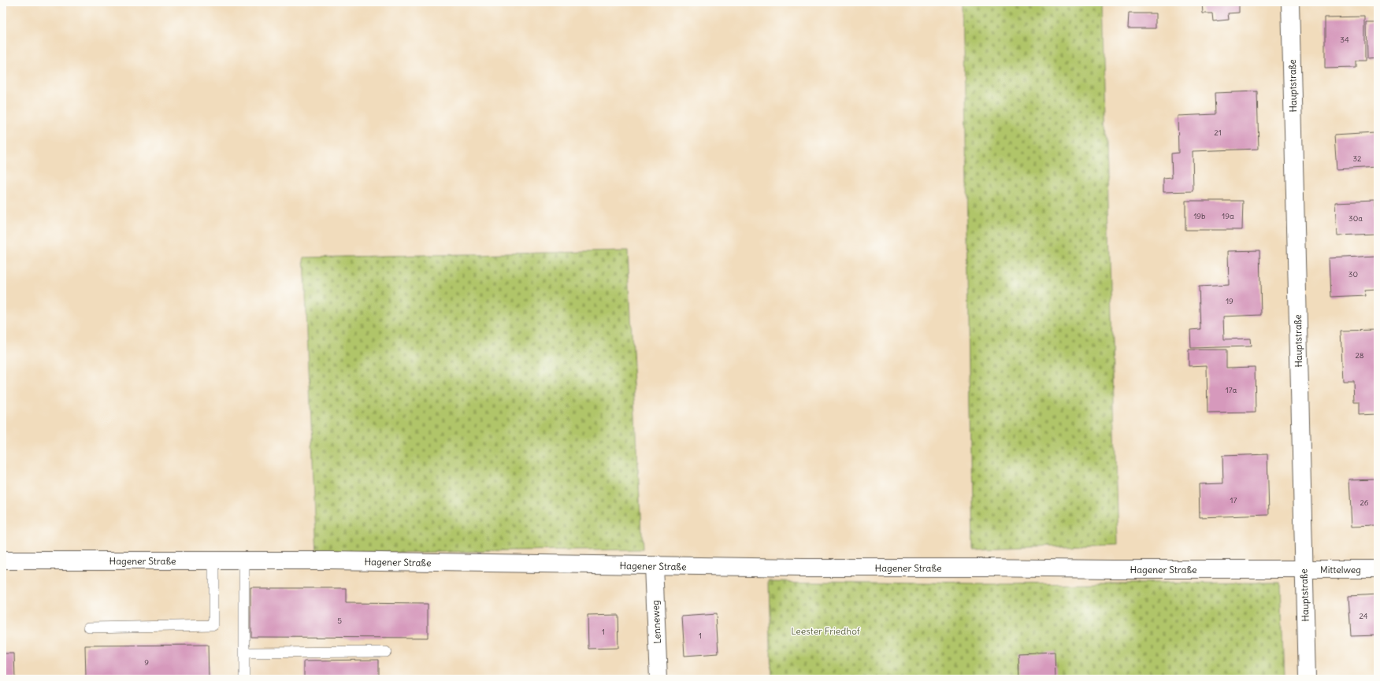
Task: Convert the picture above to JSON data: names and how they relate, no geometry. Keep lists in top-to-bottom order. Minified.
{"streets":{"street":["Hauptstraße","Hagener Straße","Mittelweg","Lenneweg"]},"crossings":[["Hauptstraße","Hagener Straße"],["Hauptstraße","Mittelweg"],["Hagener Straße","Mittelweg"],["Hagener Straße","Lenneweg"]],"parks":["Leester Friedhof"],"house_numbers":["34","21","32","19b","19a","30a","30","19","28","17a","17","26","24","5","1","1","9"]}
